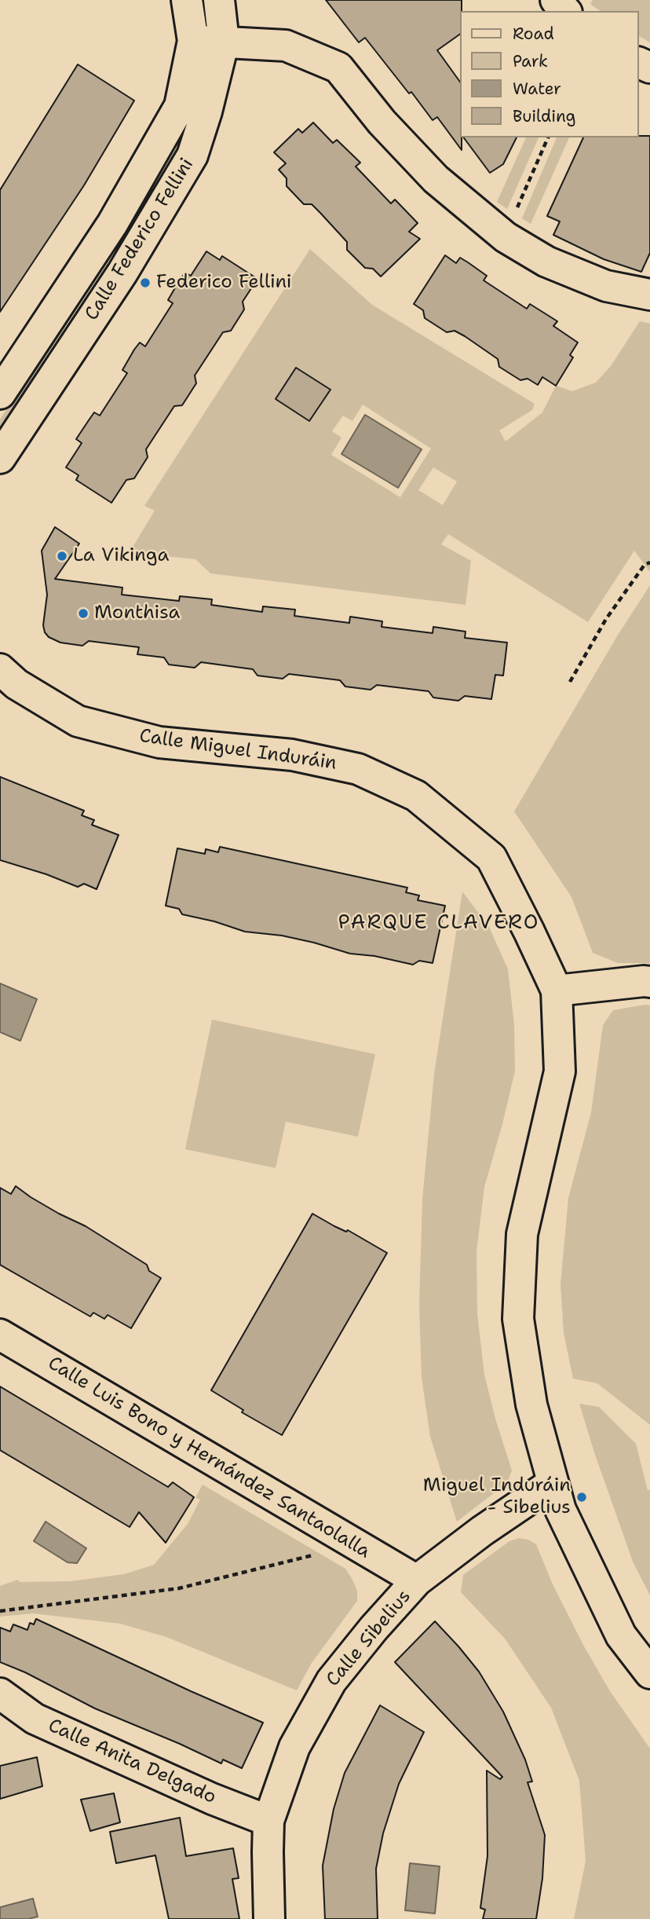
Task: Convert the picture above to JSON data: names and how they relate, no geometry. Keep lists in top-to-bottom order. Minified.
{"streets":{"street":["Calle Federico Fellini","Calle Miguel Induráin","Calle Luis Bono y Hernández Santaolalla","Calle Sibelius","Calle Anita Delgado"]},"crossings":[["Calle Miguel Induráin","Calle Sibelius"],["Calle Luis Bono y Hernández Santaolalla","Calle Sibelius"],["Calle Sibelius","Calle Anita Delgado"]],"districts":["PARQUE CLAVERO"],"places":["Federico Fellini","La Vikinga","Monthisa","Miguel Induráin - Sibelius"],"legend":["Road","Park","Water","Building"]}
